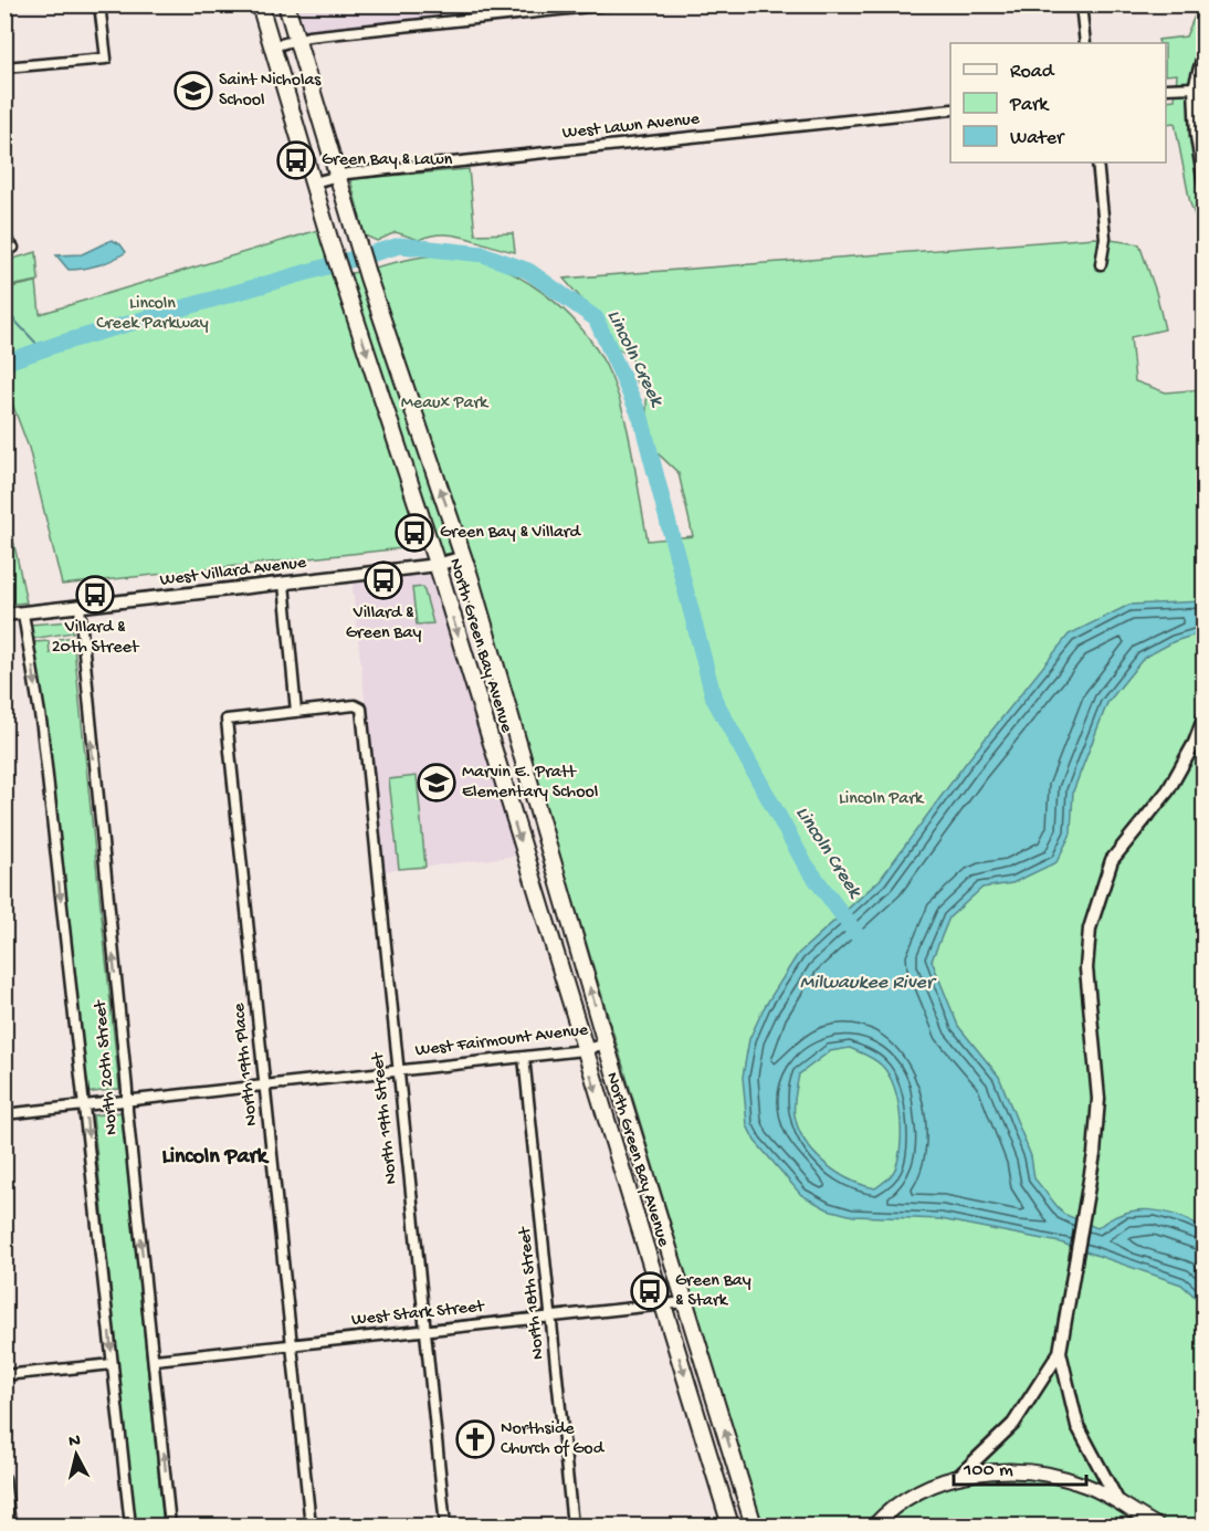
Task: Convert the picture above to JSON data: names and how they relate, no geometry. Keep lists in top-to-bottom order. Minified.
{"streets":{"main road":["North Green Bay Avenue"],"street":["West Lawn Avenue","West Villard Avenue","West Fairmount Avenue","North 19th Place","North 20th Street","North 19th Street","North 18th Street","West Stark Street"]},"crossings":[["West Lawn Avenue","North Green Bay Avenue"],["West Villard Avenue","North Green Bay Avenue"],["West Villard Avenue","North 20th Street"],["North Green Bay Avenue","West Fairmount Avenue"],["North Green Bay Avenue","West Stark Street"],["West Fairmount Avenue","North 19th Place"],["West Fairmount Avenue","North 20th Street"],["West Fairmount Avenue","North 19th Street"],["West Fairmount Avenue","North 18th Street"],["North 19th Place","North 19th Street"],["North 19th Place","West Stark Street"],["North 20th Street","West Stark Street"],["North 19th Street","West Stark Street"],["North 18th Street","West Stark Street"]],"districts":["Lincoln Park"],"water":["Lincoln Creek","Milwaukee River"],"parks":["Lincoln Creek Parkway","Meaux Park","Lincoln Park"],"places":{"school or university":["Saint Nicholas School","Marvin E. Pratt Elementary School"],"bus stop":["Green Bay & Lawn","Green Bay & Villard","Villard & Green Bay","Villard & 20th Street","Green Bay & Stark"],"church":["Northside Church of God"]},"legend":["Road","Park","Water"],"scale_bar":"100 m","north":"top"}
